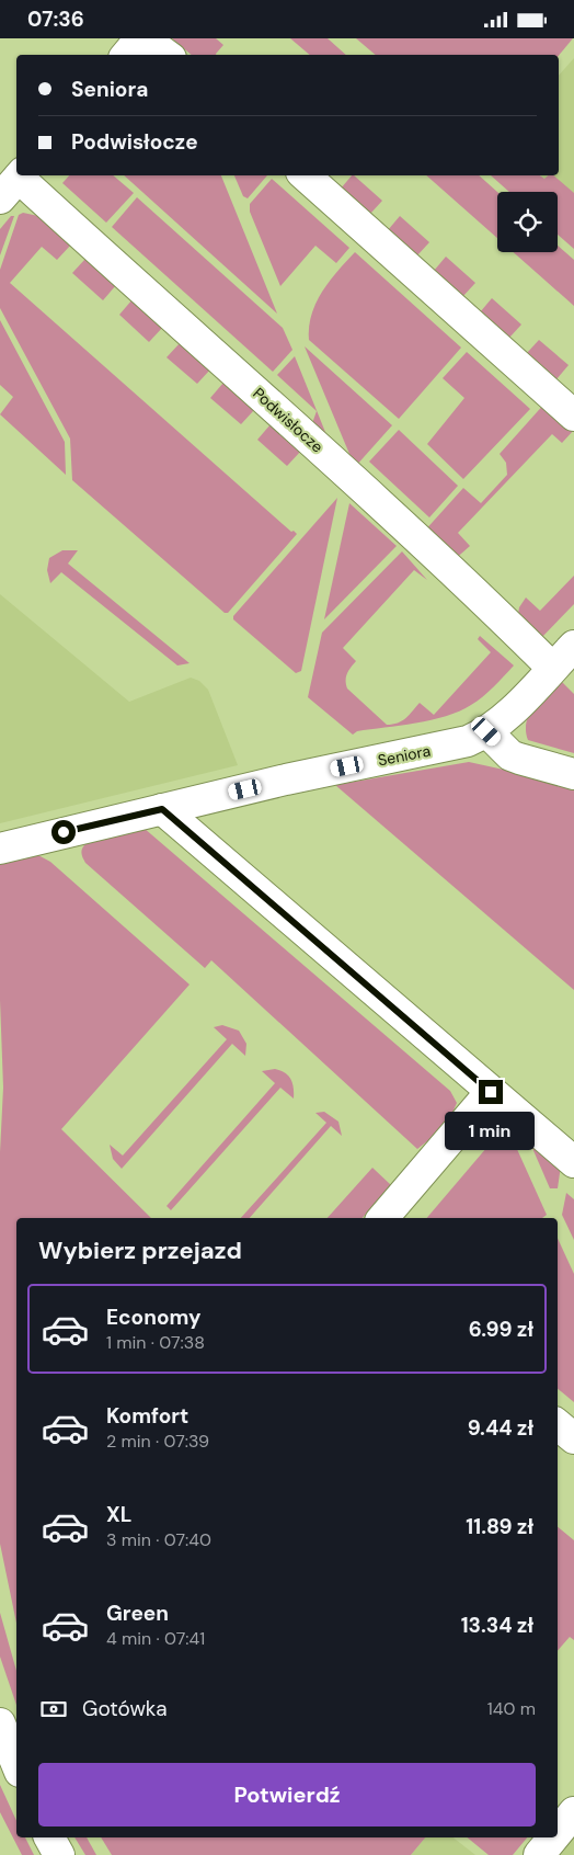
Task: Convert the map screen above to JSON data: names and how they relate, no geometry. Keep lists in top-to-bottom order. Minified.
{"streets":{"street":["Podwisłocze","Seniora"]},"crossings":[["Podwisłocze","Seniora"]],"page":{"status":"07:36","banner":["Seniora","Podwisłocze"],"bubble":"1 min","heading":"Wybierz przejazd","list":[{"name":"Economy","note":"1 min · 07:38","value":"6.99 zł"},{"name":"Komfort","note":"2 min · 07:39","value":"9.44 zł"},{"name":"XL","note":"3 min · 07:40","value":"11.89 zł"},{"name":"Green","note":"4 min · 07:41","value":"13.34 zł"}],"pay":["Gotówka","140 m"],"buttons":"Potwierdź"}}
